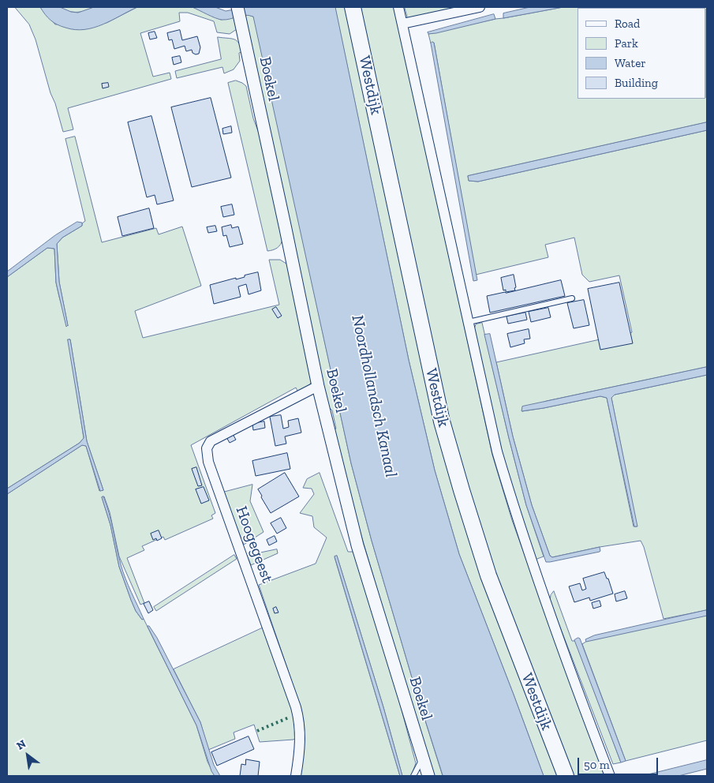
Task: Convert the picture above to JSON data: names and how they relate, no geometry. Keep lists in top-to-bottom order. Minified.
{"streets":{"main road":["Westdijk"],"street":["Boekel","Hoogegeest"]},"crossings":[["Boekel","Hoogegeest"]],"water":["Noordhollandsch Kanaal"],"legend":["Road","Park","Water","Building"],"scale_bar":"50 m","north":"top left"}
